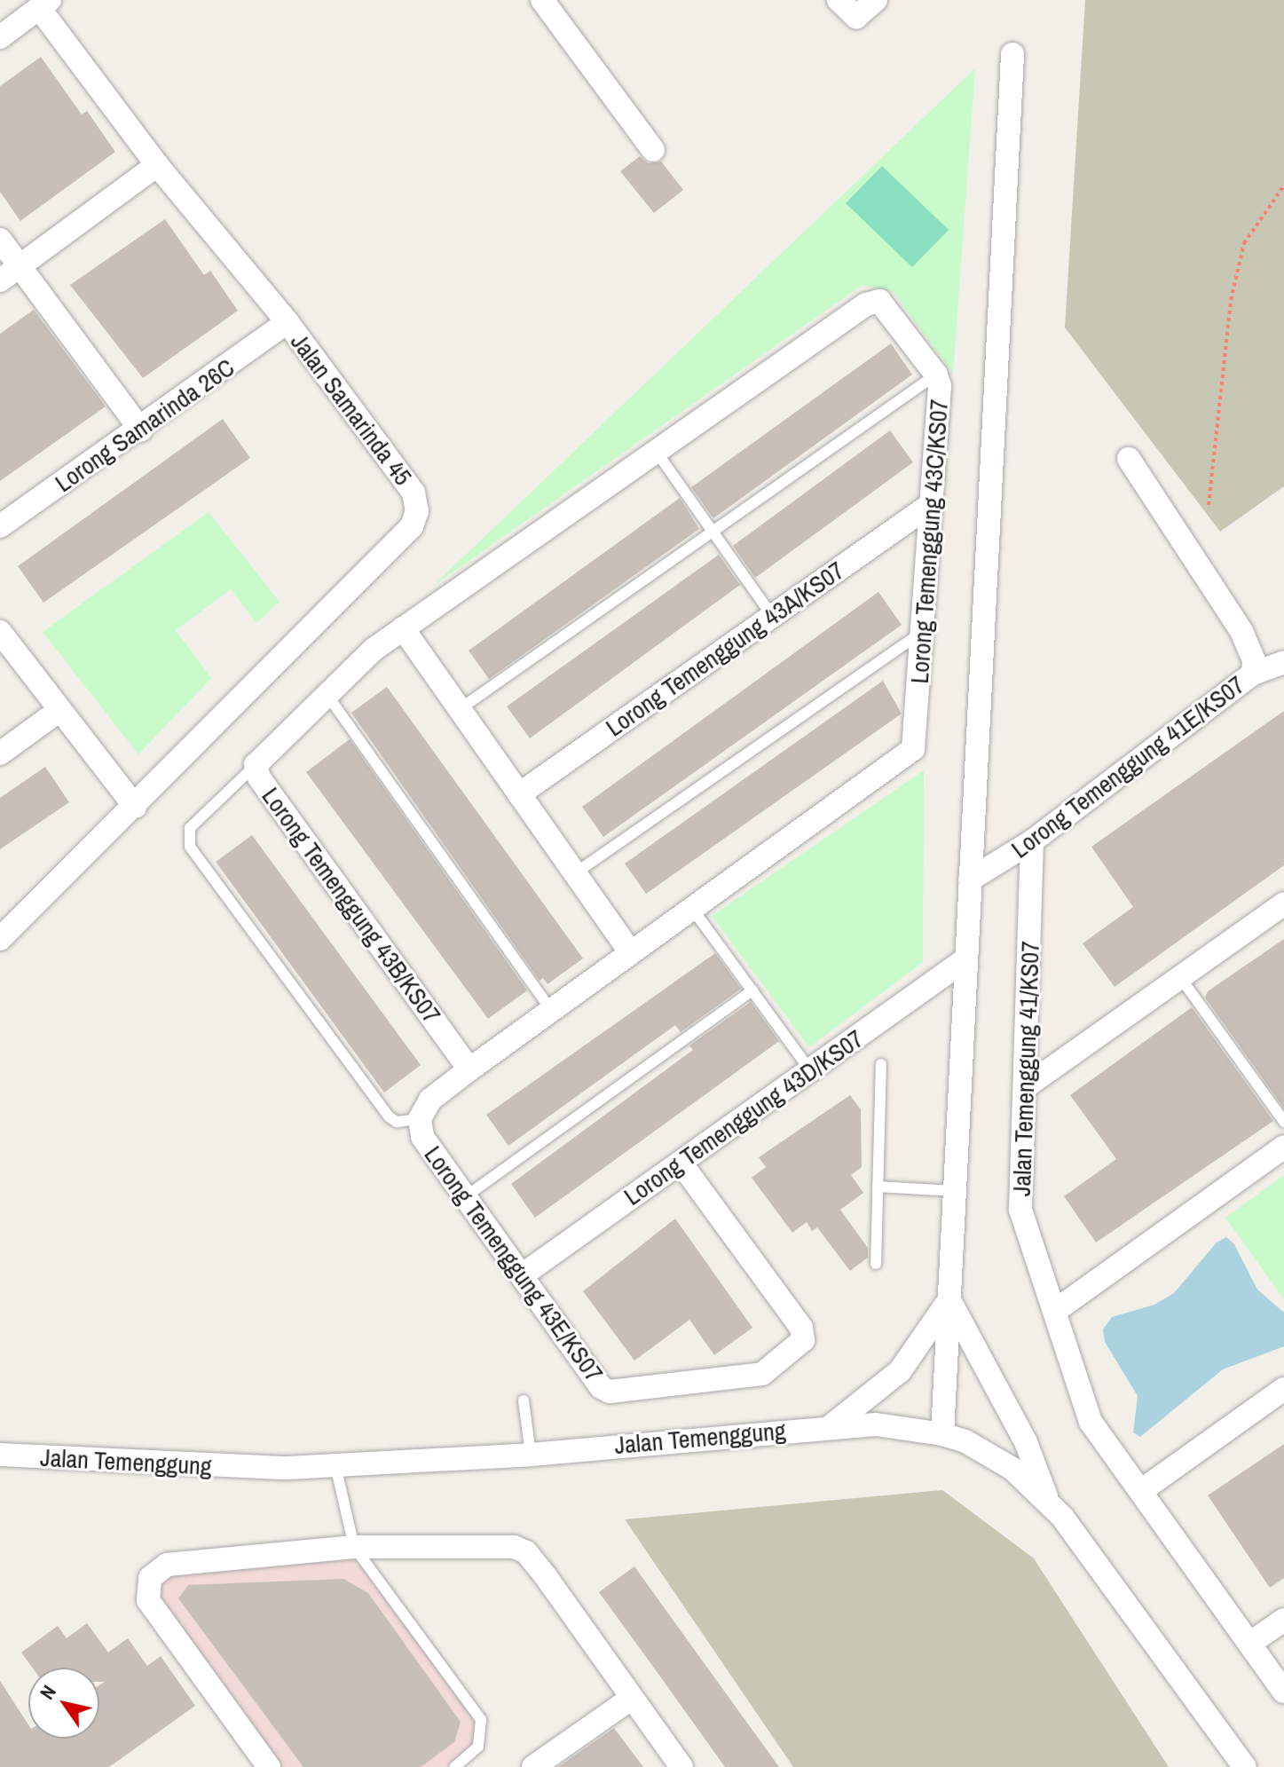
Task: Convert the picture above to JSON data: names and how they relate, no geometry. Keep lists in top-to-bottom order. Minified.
{"streets":{"street":["Jalan Samarinda 45","Lorong Samarinda 26C","Lorong Temenggung 43C/KS07","Lorong Temenggung 43A/KS07","Lorong Temenggung 41E/KS07","Lorong Temenggung 43B/KS07","Jalan Temenggung 41/KS07","Lorong Temenggung 43D/KS07","Lorong Temenggung 43E/KS07","Jalan Temenggung"]},"crossings":[["Jalan Samarinda 45","Lorong Samarinda 26C"],["Lorong Temenggung 43C/KS07","Lorong Temenggung 43A/KS07"],["Lorong Temenggung 43C/KS07","Lorong Temenggung 43B/KS07"],["Lorong Temenggung 43C/KS07","Lorong Temenggung 43E/KS07"],["Lorong Temenggung 41E/KS07","Jalan Temenggung 41/KS07"],["Lorong Temenggung 43B/KS07","Lorong Temenggung 43E/KS07"],["Lorong Temenggung 43D/KS07","Lorong Temenggung 43E/KS07"]],"north":"top left"}
